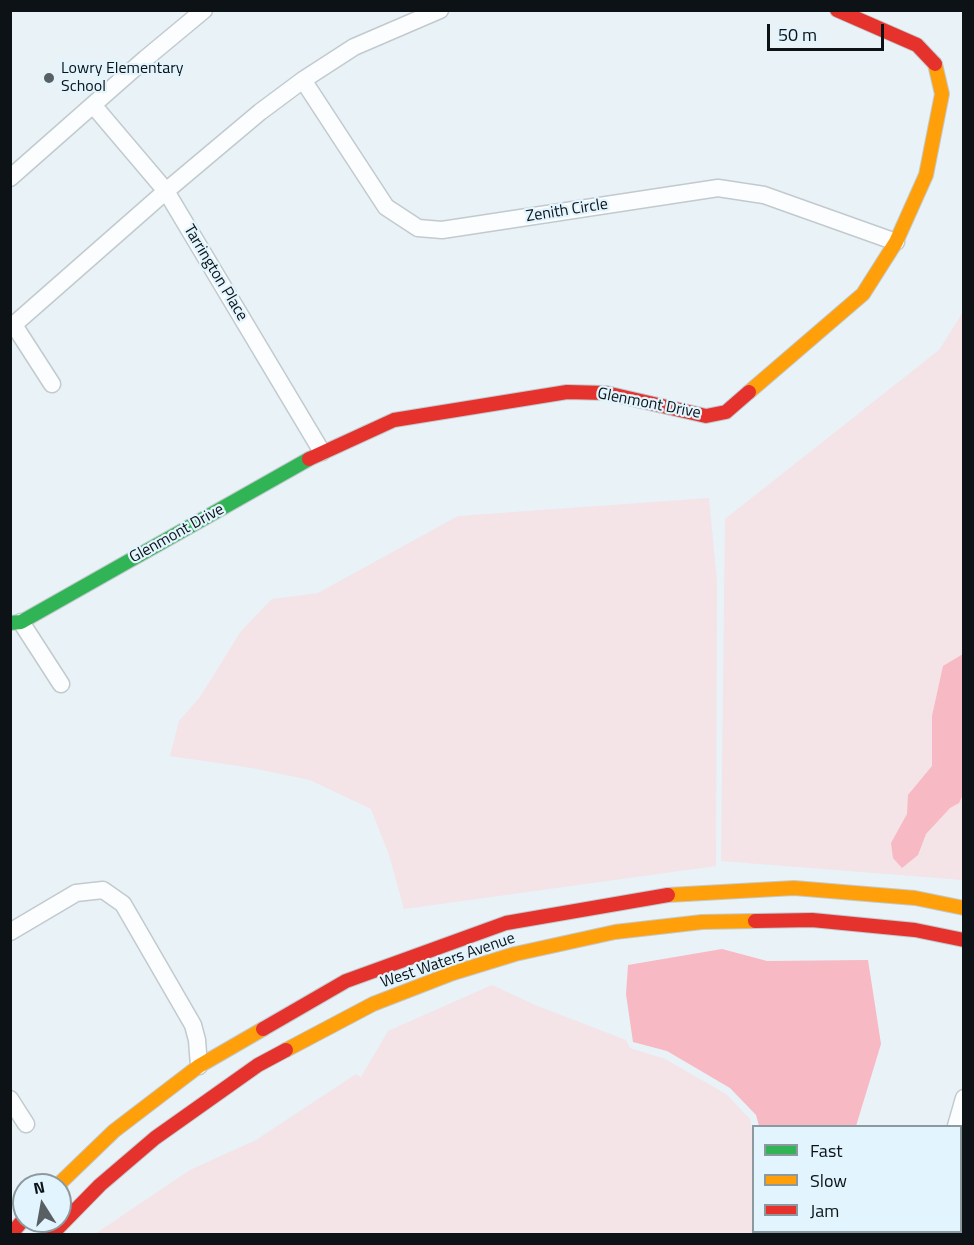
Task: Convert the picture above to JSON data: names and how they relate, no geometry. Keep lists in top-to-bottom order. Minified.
{"streets":{"street":["Zenith Circle","Tarrington Place","Glenmont Drive","West Waters Avenue"]},"crossings":[["Zenith Circle","Glenmont Drive"],["Tarrington Place","Glenmont Drive"]],"places":["Lowry Elementary School"],"legend":["Fast","Slow","Jam"],"scale_bar":"50 m","north":"top"}
